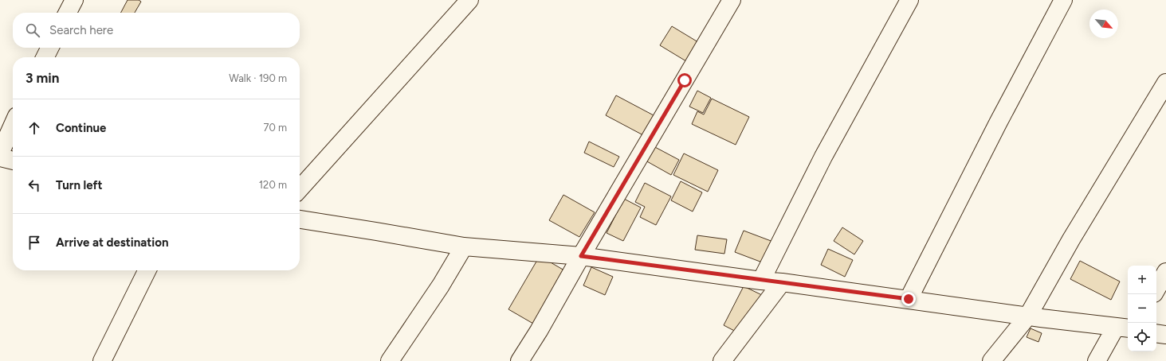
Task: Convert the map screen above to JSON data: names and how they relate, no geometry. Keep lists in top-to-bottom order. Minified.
{"north":"bottom right","page":{"search":"Search here","heading":["3 min","Walk · 190 m"],"list":[["Continue","70 m"],["Turn left","120 m"],"Arrive at destination"],"map_buttons":["+","−"]}}
